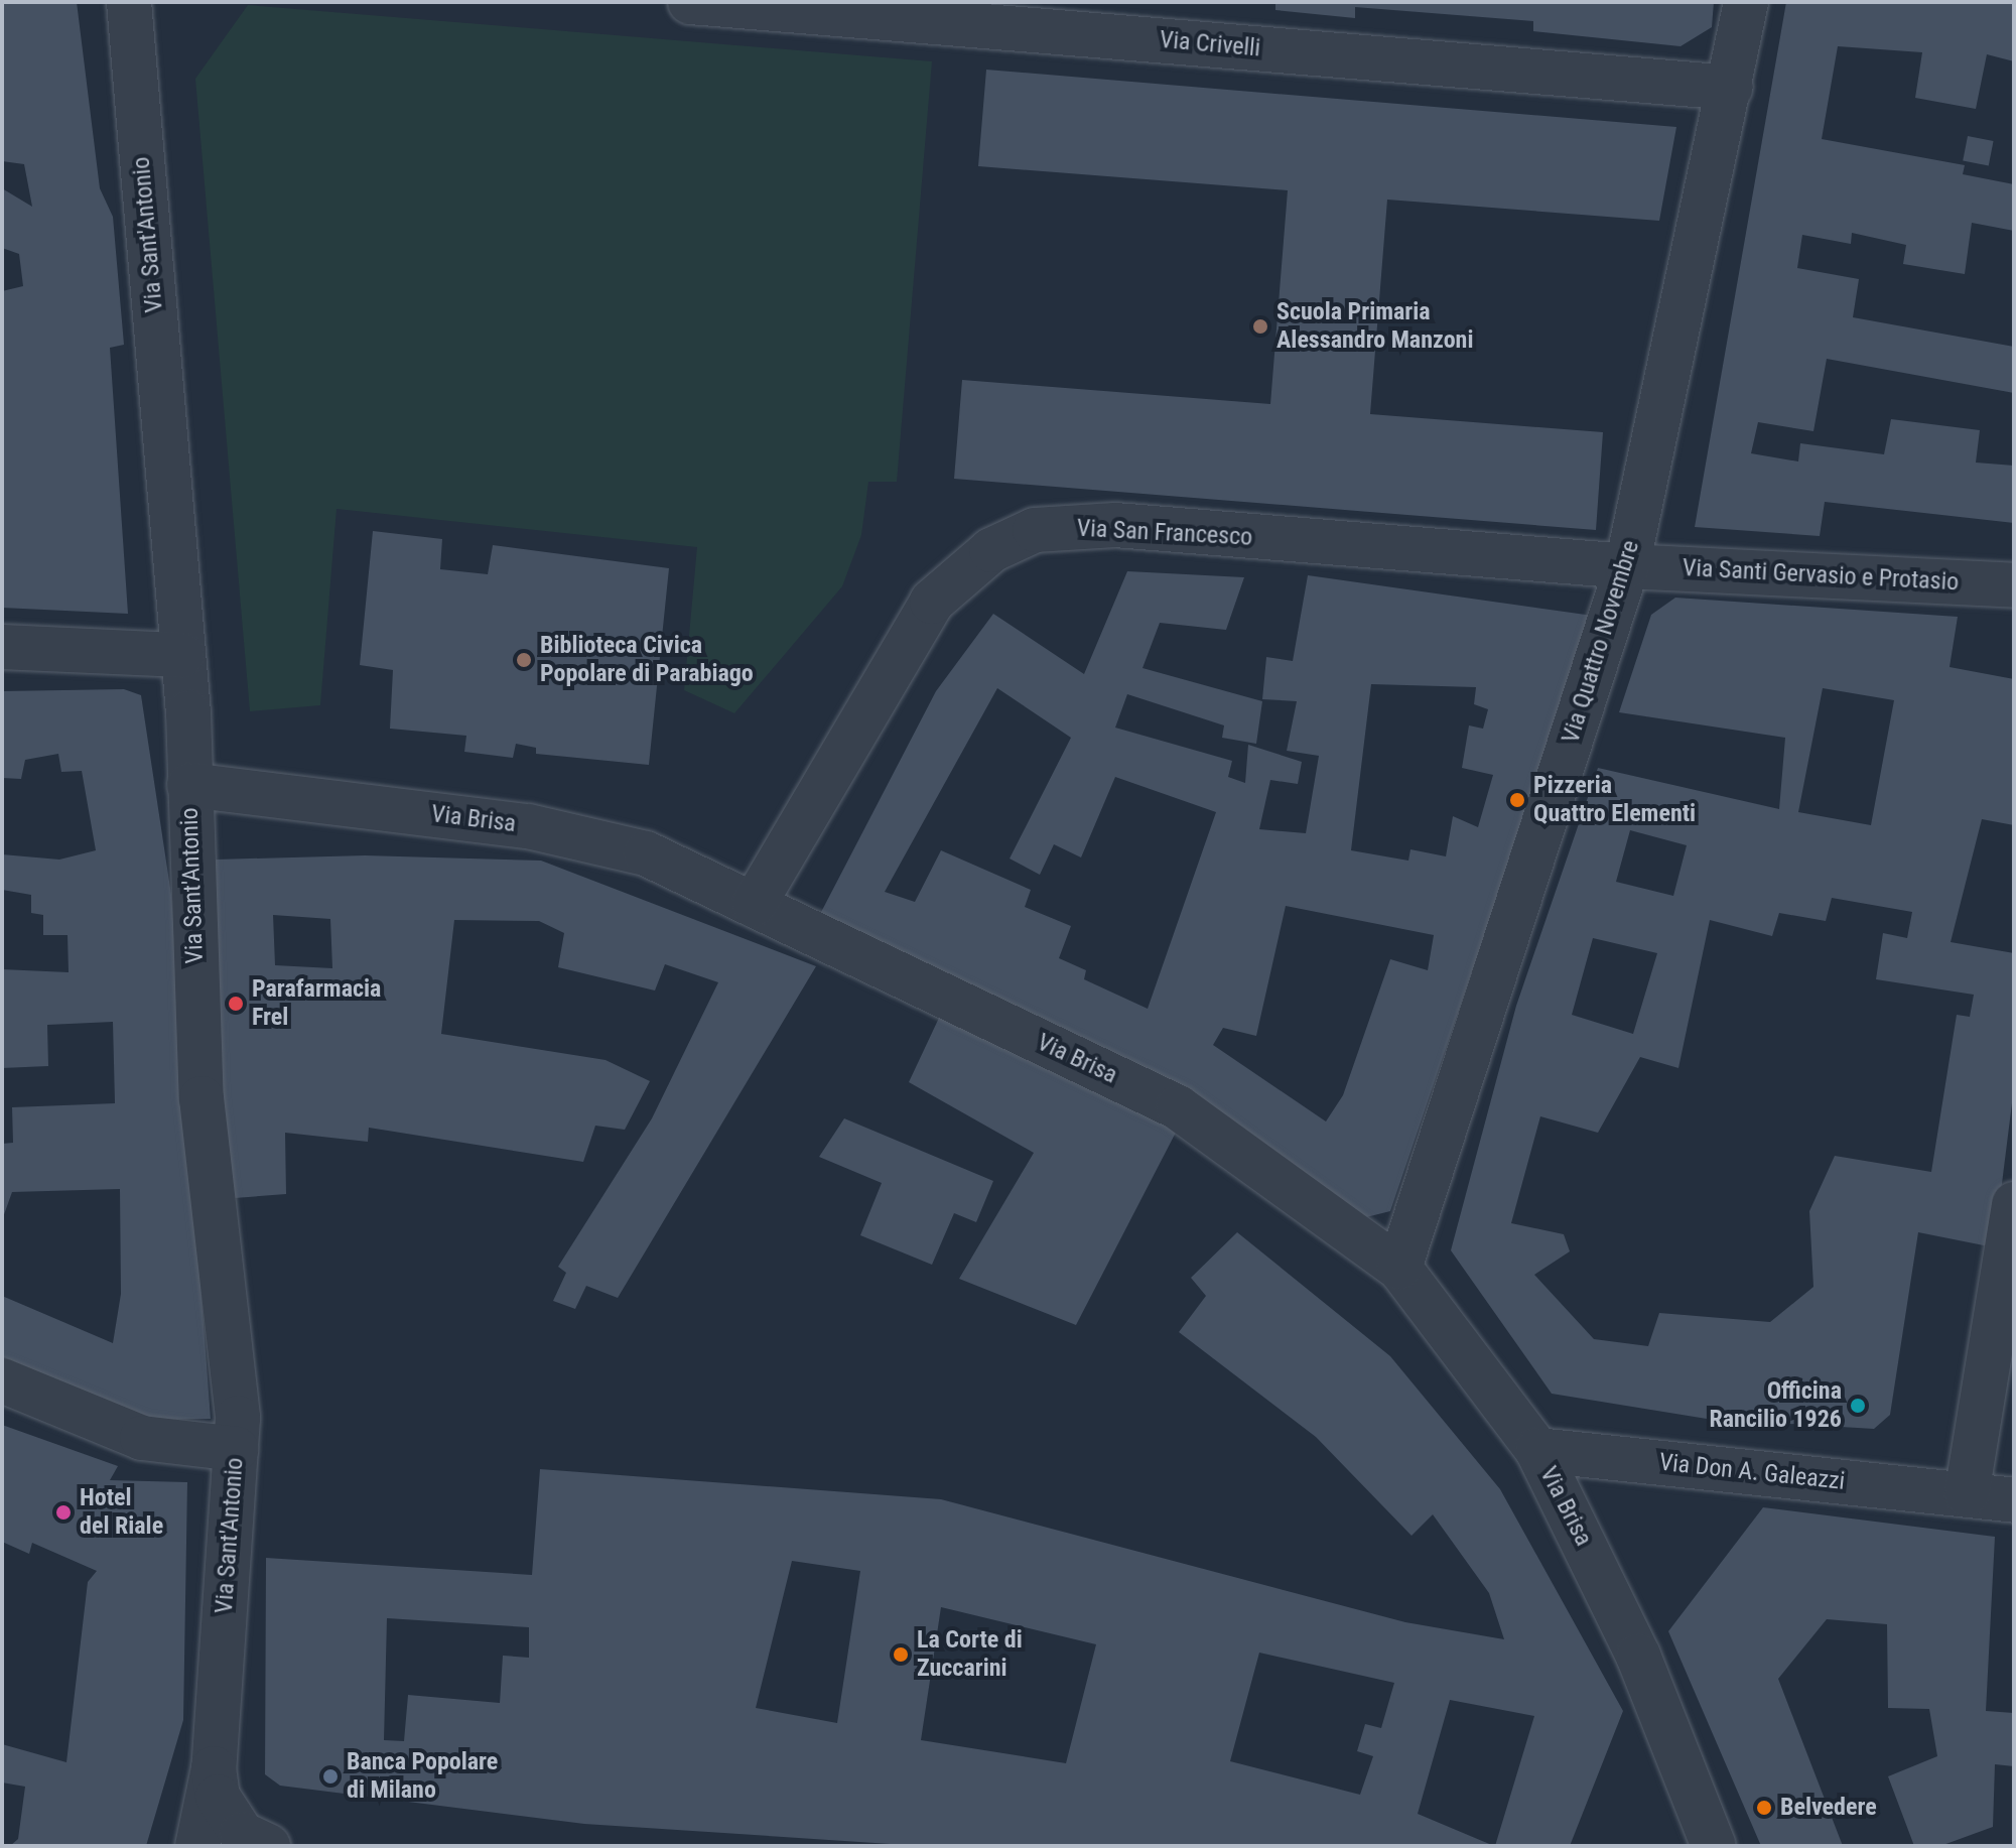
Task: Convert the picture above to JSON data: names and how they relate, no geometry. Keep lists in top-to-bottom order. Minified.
{"streets":{"street":["Via Crivelli","Via Sant'Antonio","Via San Francesco","Via Santi Gervasio e Protasio","Via Quattro Novembre","Via Brisa","Via Don A. Galeazzi"]},"crossings":[["Via Crivelli","Via Quattro Novembre"],["Via Sant'Antonio","Via Brisa"],["Via San Francesco","Via Santi Gervasio e Protasio"],["Via San Francesco","Via Quattro Novembre"],["Via San Francesco","Via Brisa"],["Via Santi Gervasio e Protasio","Via Quattro Novembre"],["Via Quattro Novembre","Via Brisa"],["Via Brisa","Via Don A. Galeazzi"]],"places":["Scuola Primaria Alessandro Manzoni","Biblioteca Civica Popolare di Parabiago","Pizzeria Quattro Elementi","Parafarmacia Frel","Officina Rancilio 1926","Hotel del Riale","La Corte di Zuccarini","Banca Popolare di Milano","Belvedere"]}
